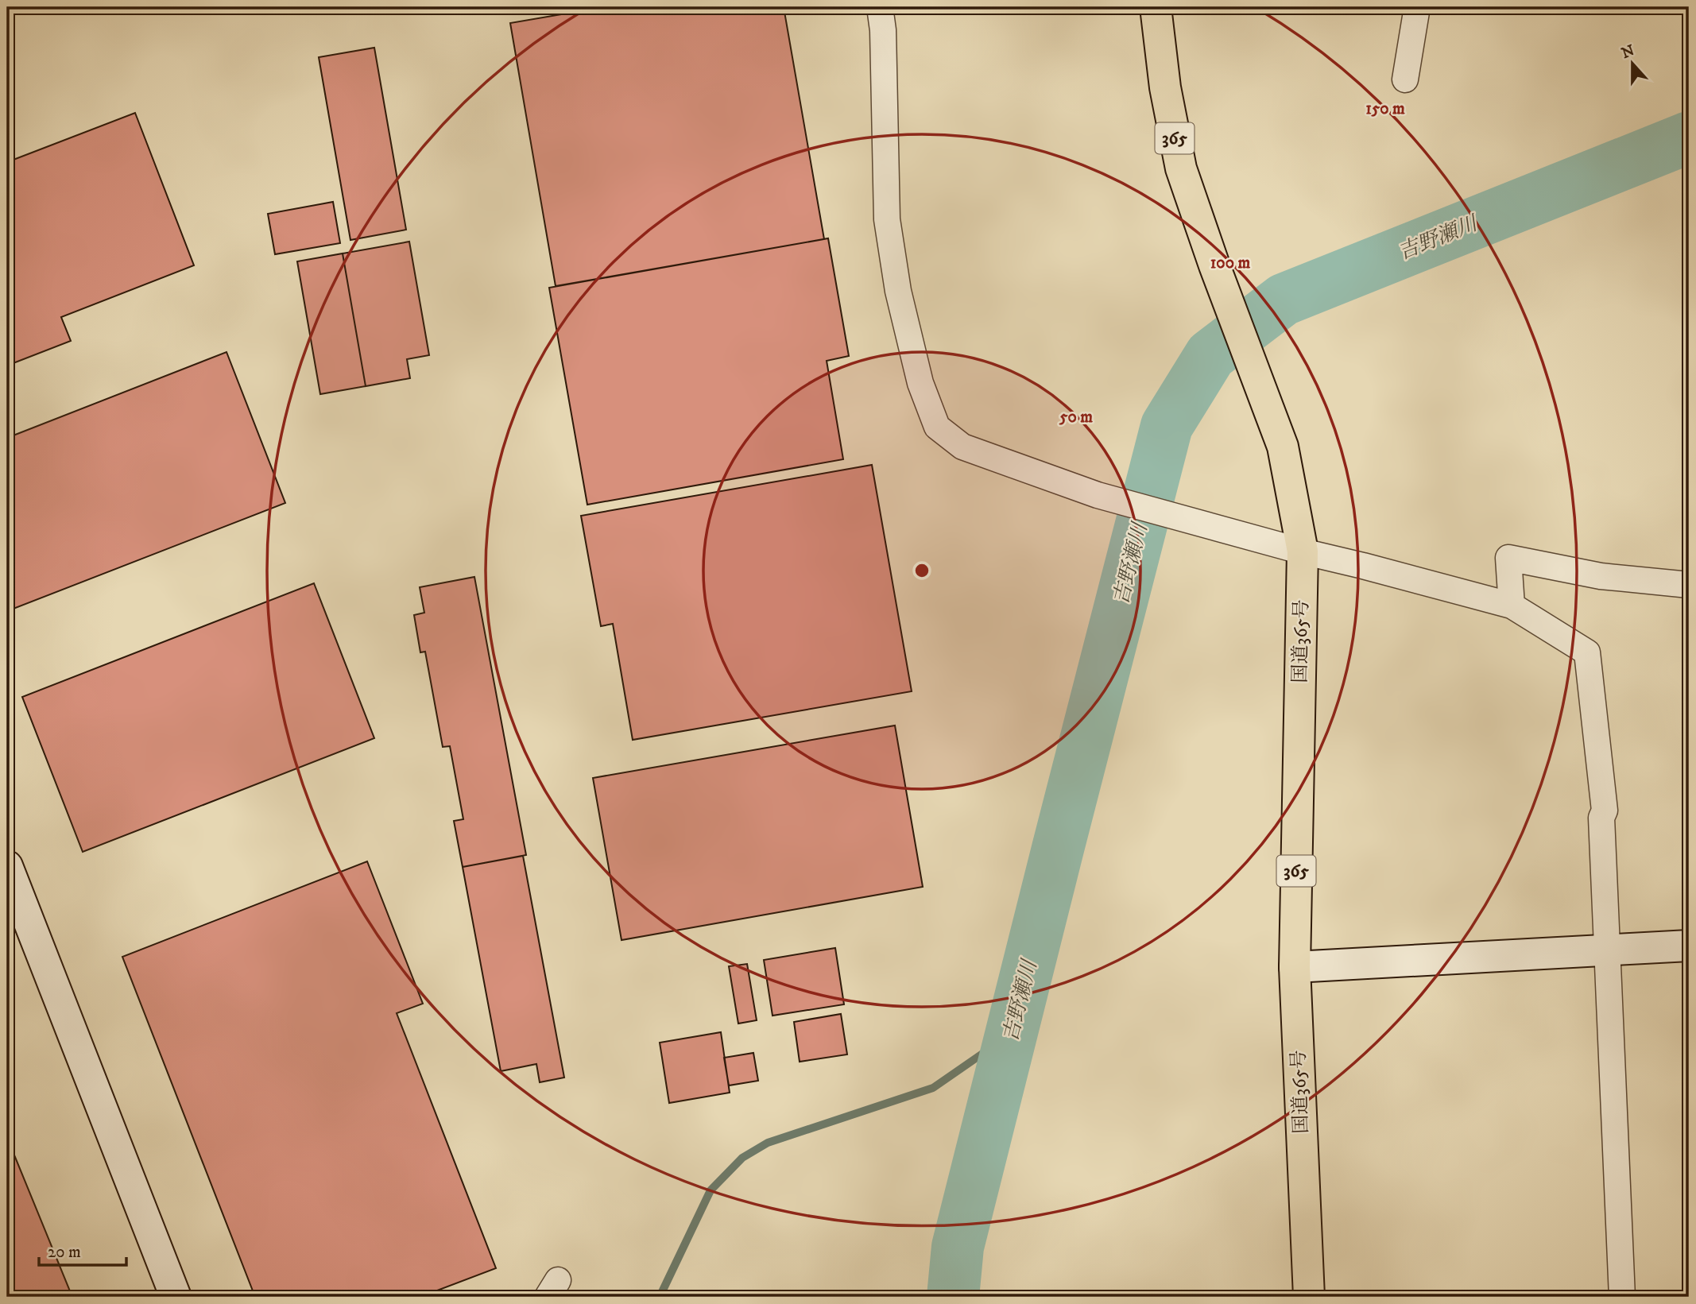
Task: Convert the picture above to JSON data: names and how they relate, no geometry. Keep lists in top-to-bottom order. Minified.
{"streets":{"highway":["365","国道365号"]},"water":["吉野瀬川"],"scale_bar":"20 m","north":"top","rings":["150 m","100 m","50 m"]}
